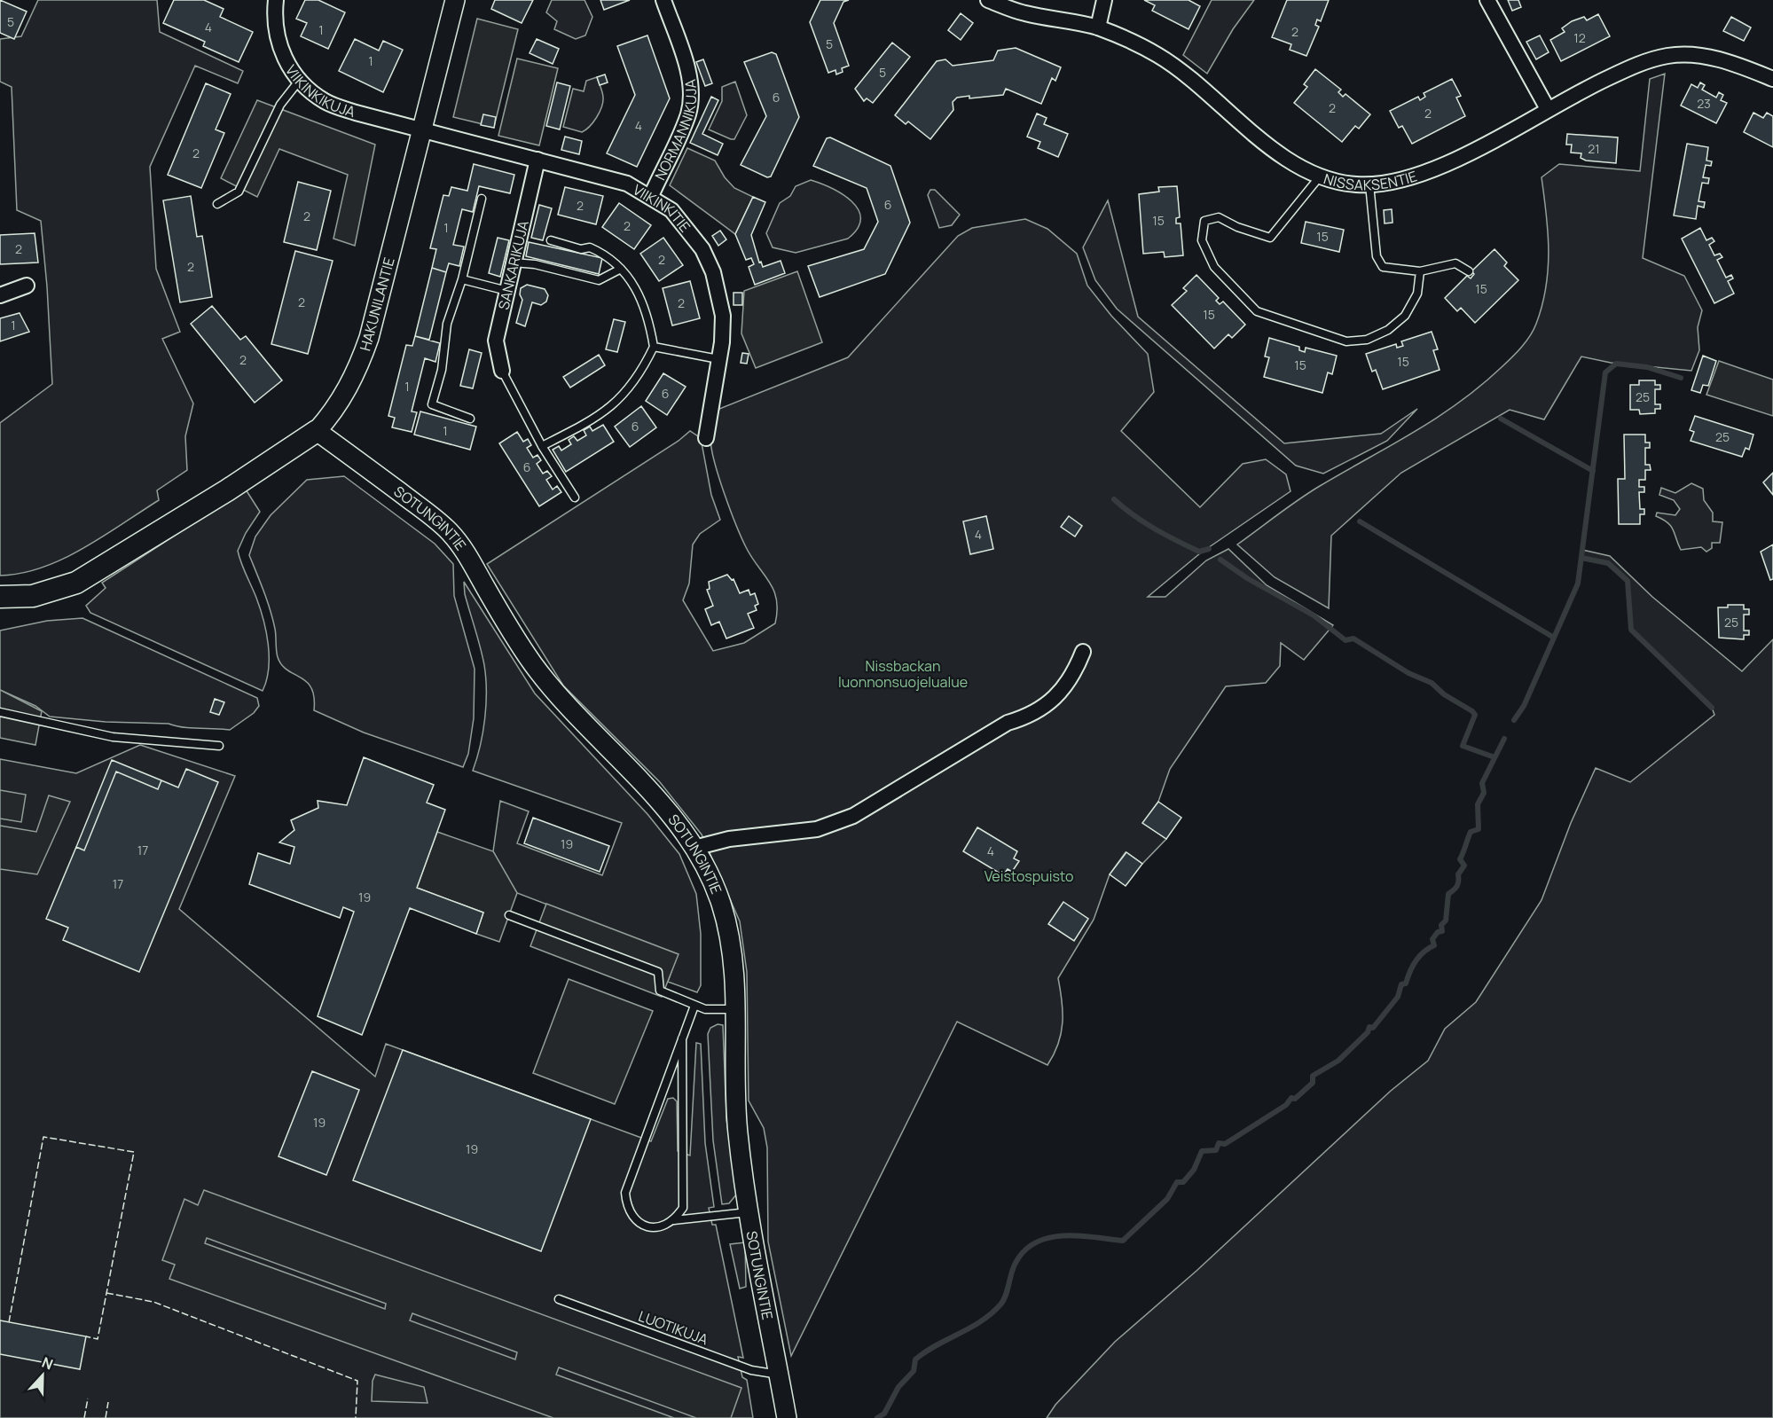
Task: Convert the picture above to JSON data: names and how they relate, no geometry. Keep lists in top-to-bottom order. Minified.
{"streets":{"main road":["HAKUNILANTIE"],"street":["VIIKINKIKUJA","NORMANNIKUJA","NISSAKSENTIE","VIIKINKITIE","SANKARIKUJA","SOTUNGINTIE"],"lane":["LUOTIKUJA"]},"crossings":[["VIIKINKIKUJA","VIIKINKITIE"],["VIIKINKIKUJA","HAKUNILANTIE"],["NORMANNIKUJA","VIIKINKITIE"],["VIIKINKITIE","SANKARIKUJA"],["VIIKINKITIE","HAKUNILANTIE"],["HAKUNILANTIE","SOTUNGINTIE"],["SOTUNGINTIE","LUOTIKUJA"]],"parks":["Nissbackan luonnonsuojelualue","Veistospuisto"],"house_numbers":["5","4","1","2","12","5","1","5","6","23","2","2","4","21","2","6","2","2","15","2","1","15","2","2","2","15","2","2","15","1","2","15","15","1","6","25","6","1","25","6","4","25","19","17","4","17","19","19","19"],"north":"top"}
